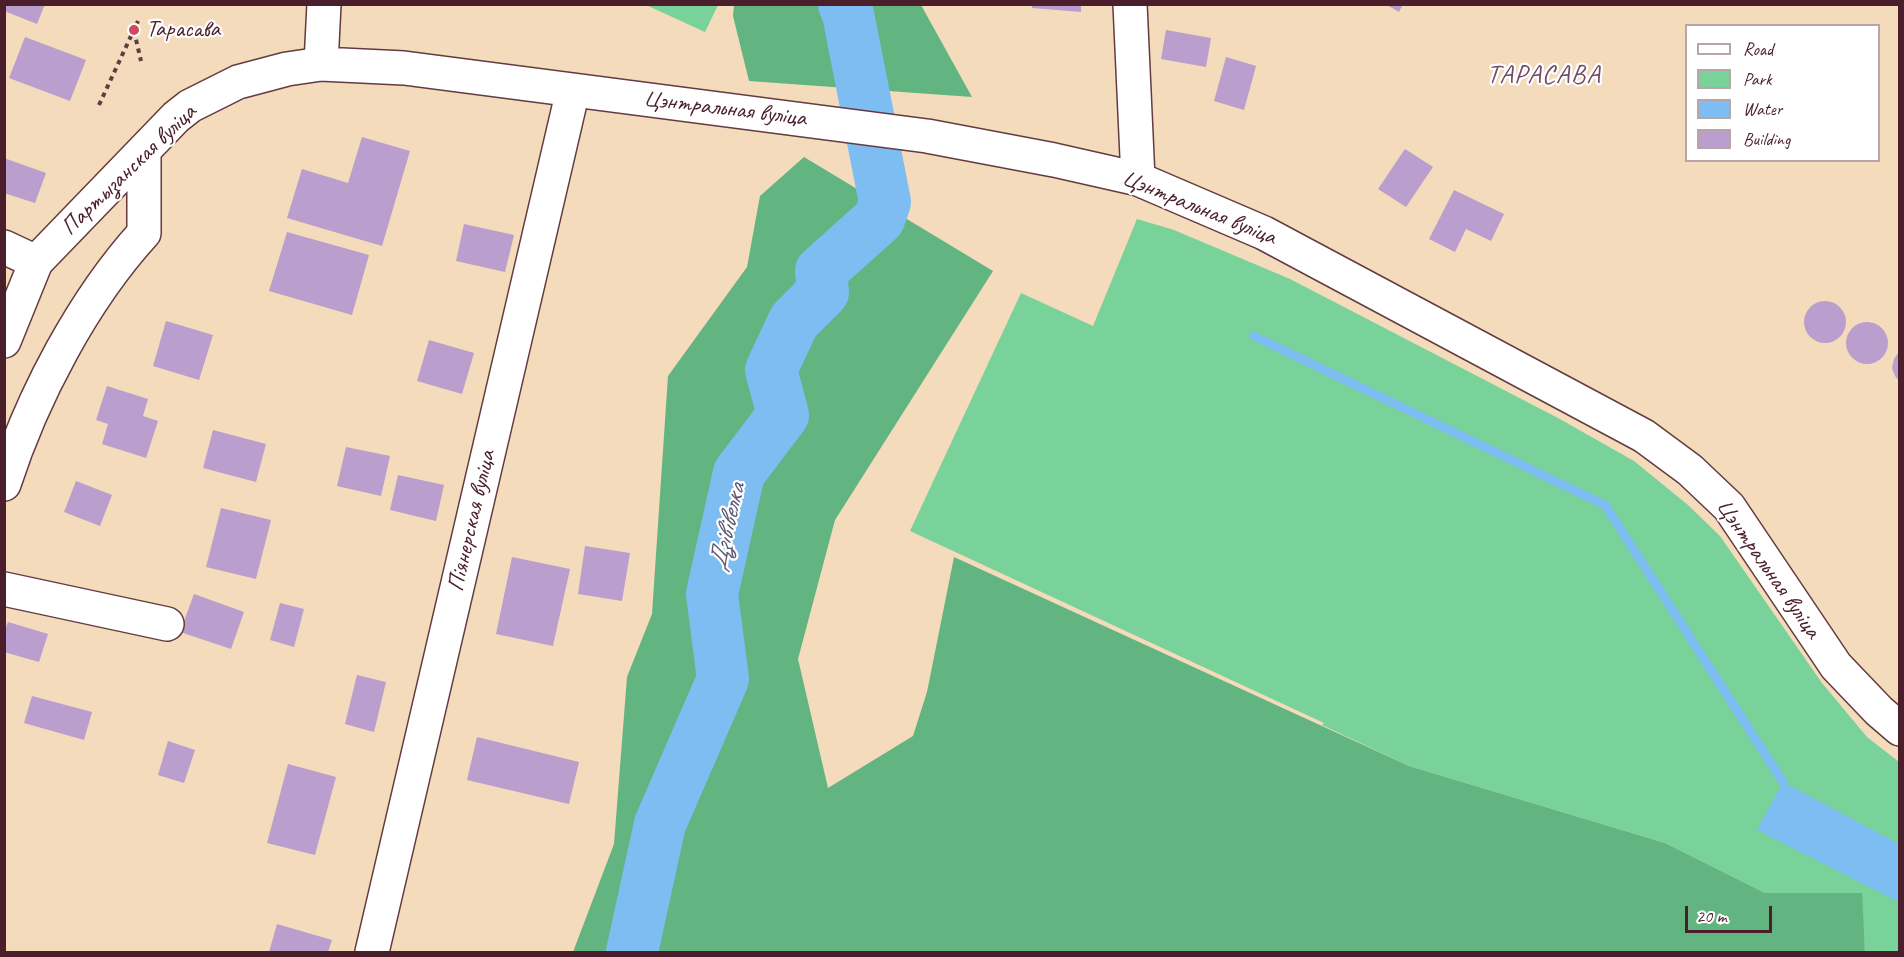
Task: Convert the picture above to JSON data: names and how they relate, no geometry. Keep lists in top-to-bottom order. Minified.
{"streets":{"street":["Цэнтральная вуліца","Партызанская вуліца","Піянерская вуліца"]},"crossings":[["Цэнтральная вуліца","Партызанская вуліца"],["Цэнтральная вуліца","Піянерская вуліца"]],"districts":["ТАРАСАВА"],"water":["Дзівівелка"],"places":["Тарасава"],"legend":["Road","Park","Water","Building"],"scale_bar":"20 m"}
